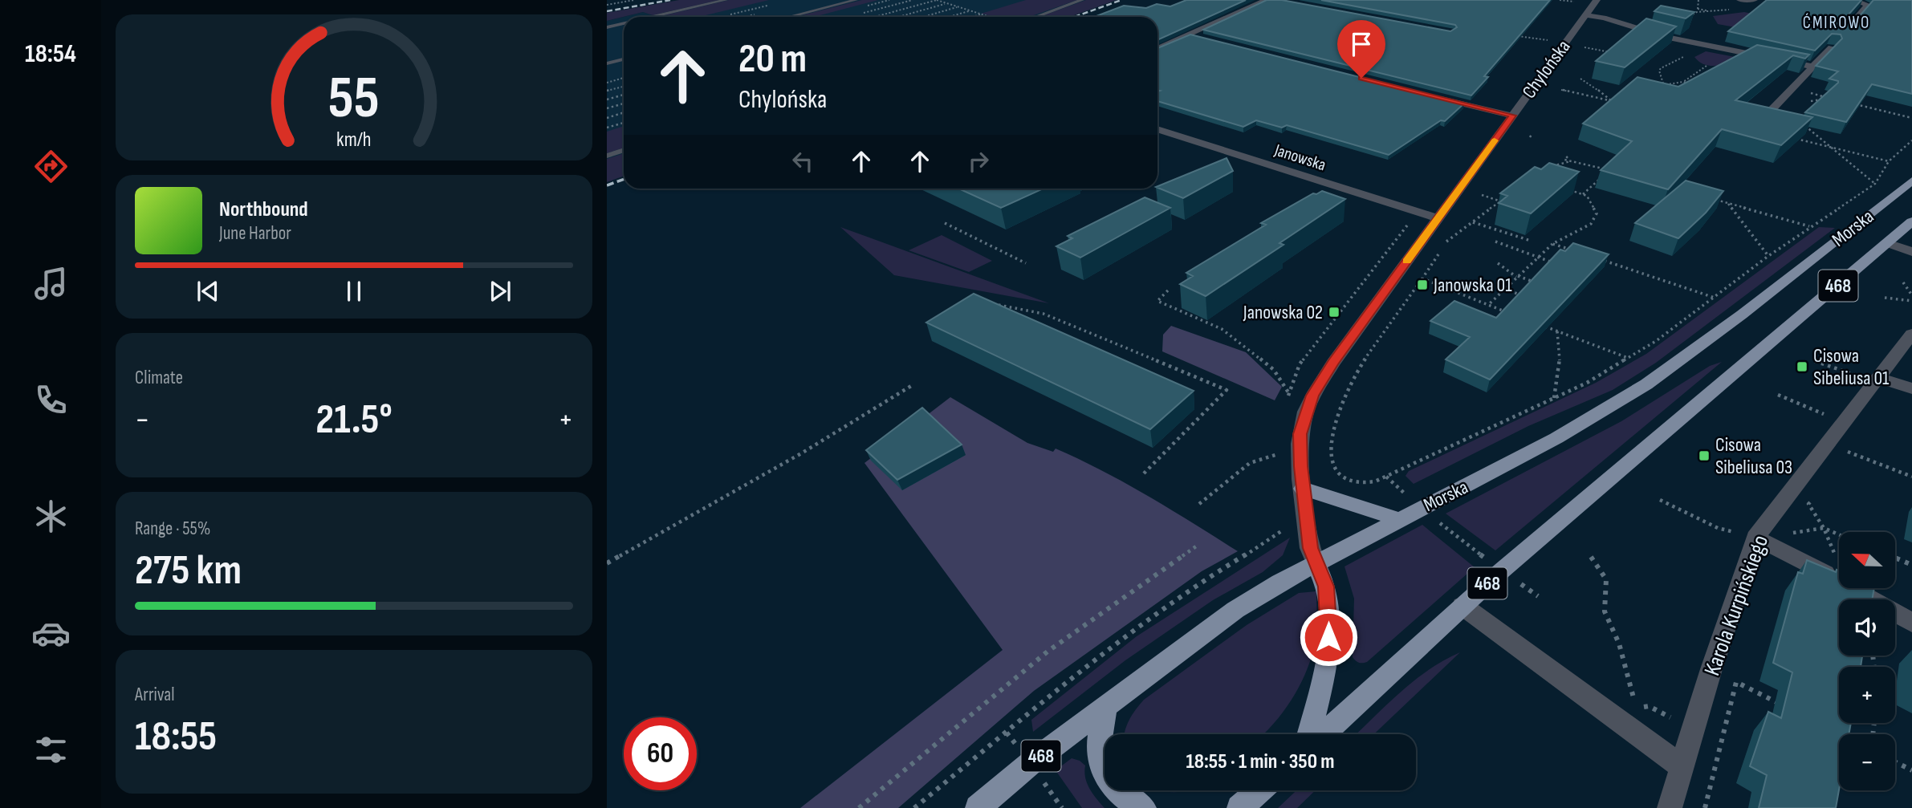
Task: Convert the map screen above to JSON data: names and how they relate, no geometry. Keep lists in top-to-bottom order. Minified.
{"streets":{"main road":["Morska","468"],"street":["Chylońska","Janowska","Karola Kurpińskiego"]},"crossings":[["Chylońska","Janowska"],["Chylońska","Morska"]],"districts":["ĆMIROWO"],"places":{"transit":["Janowska 01","Janowska 02","Cisowa Sibeliusa 01","Cisowa Sibeliusa 03"]},"north":"left","page":{"tabs":"18:54","turn":["20 m","Chylońska"],"song":["Northbound","June Harbor"],"tile":["Climate",["Range · 55%","275 km"],["Arrival","18:55"]],"heat":["−","21.5°","+"],"map_buttons":["+","−"],"limit":"60","trip":"18:55 · 1 min · 350 m","gauge":["55","km/h"]}}
